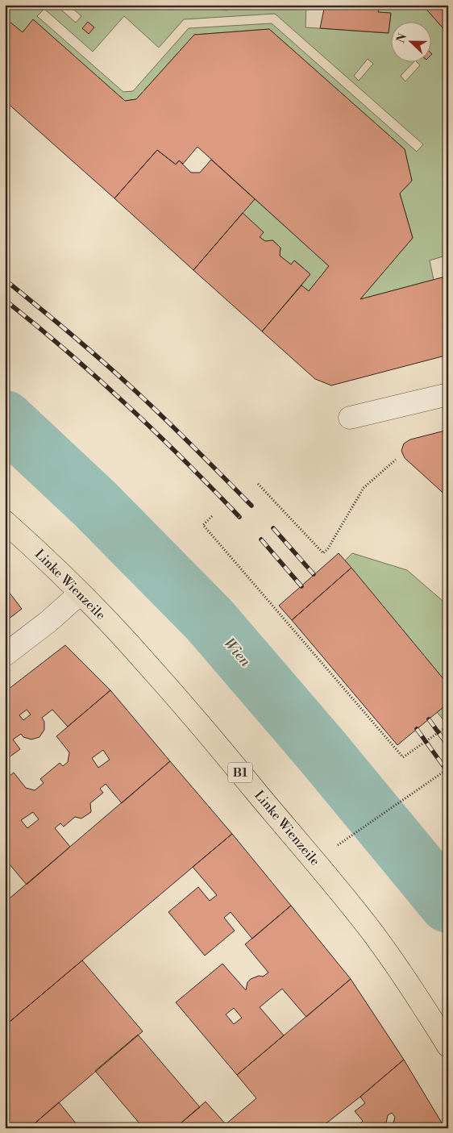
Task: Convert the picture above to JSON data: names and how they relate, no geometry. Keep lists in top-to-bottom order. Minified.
{"streets":{"main road":["Linke Wienzeile","B1"]},"water":["Wien"],"north":"left"}
